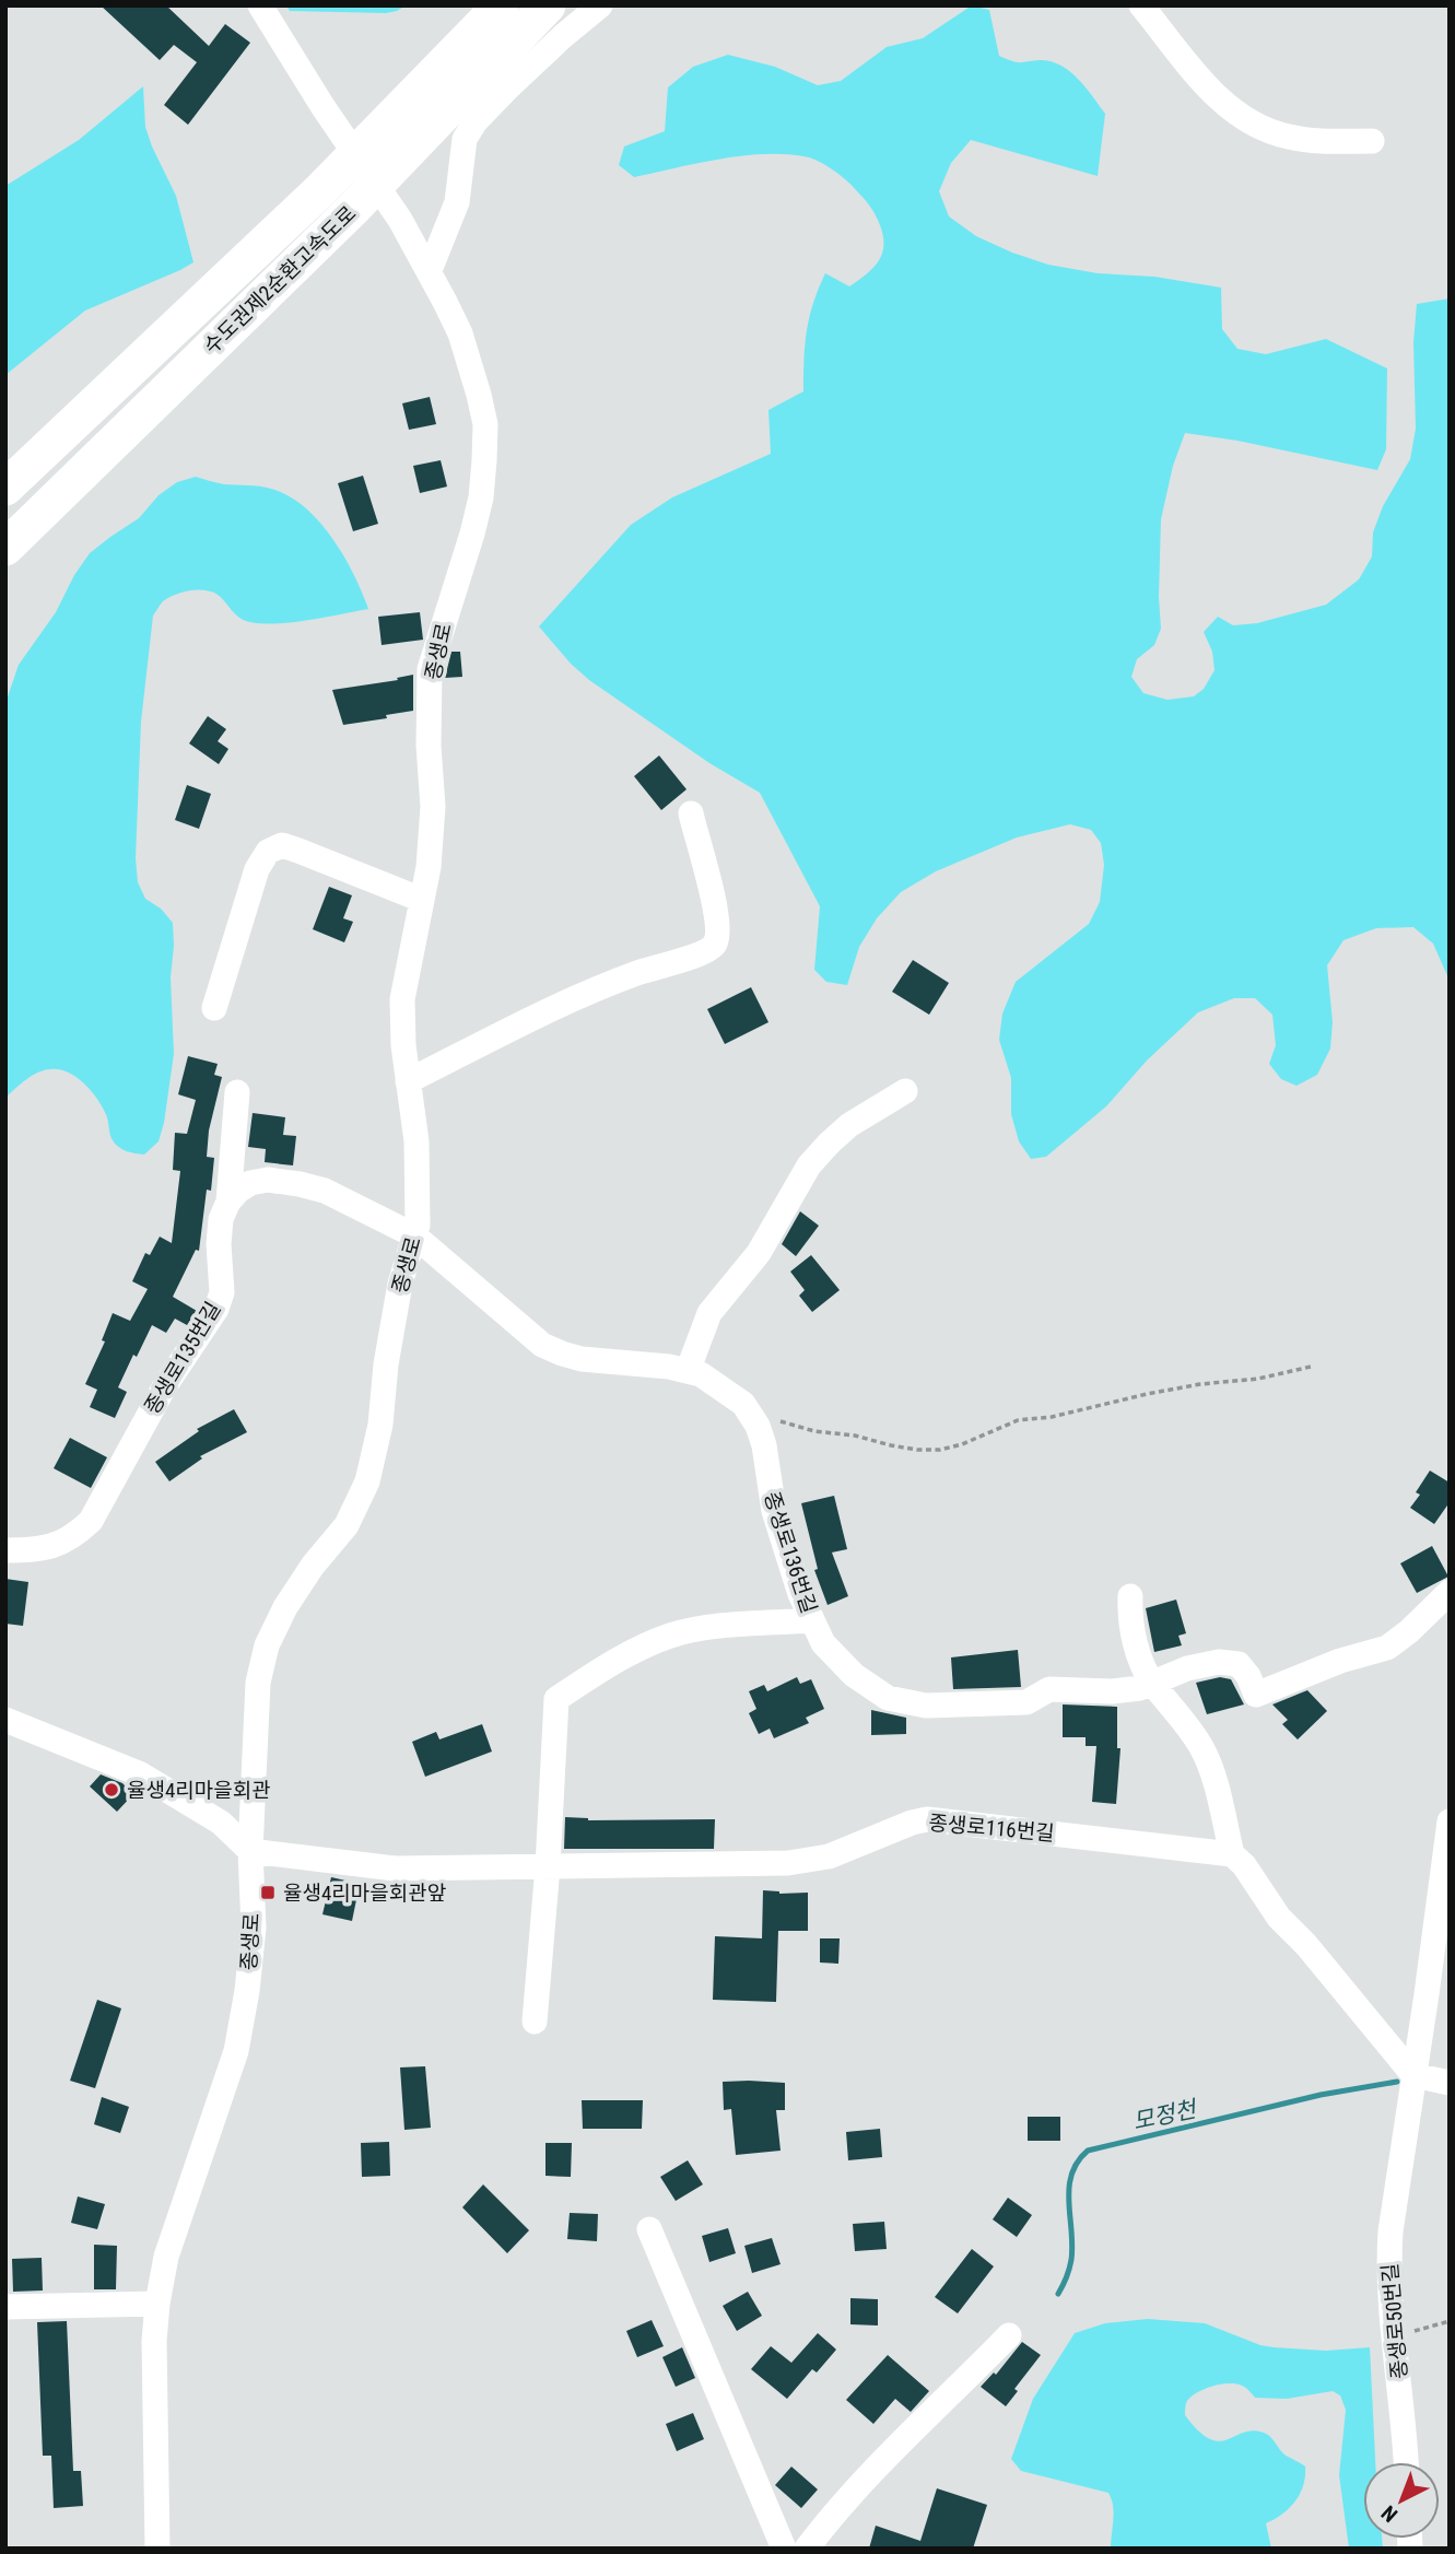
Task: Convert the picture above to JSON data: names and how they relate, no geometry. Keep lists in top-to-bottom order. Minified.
{"streets":{"highway":["수도권제2순환고속도로"],"street":["종생로","종생로135번길","종생로136번길","종생로116번길","종생로50번길"]},"crossings":[["종생로","종생로136번길"],["종생로","종생로116번길"]],"water":["모정천"],"places":{"other":["율생4리마을회관"],"transit":["율생4리마을회관앞"]},"north":"bottom left"}
